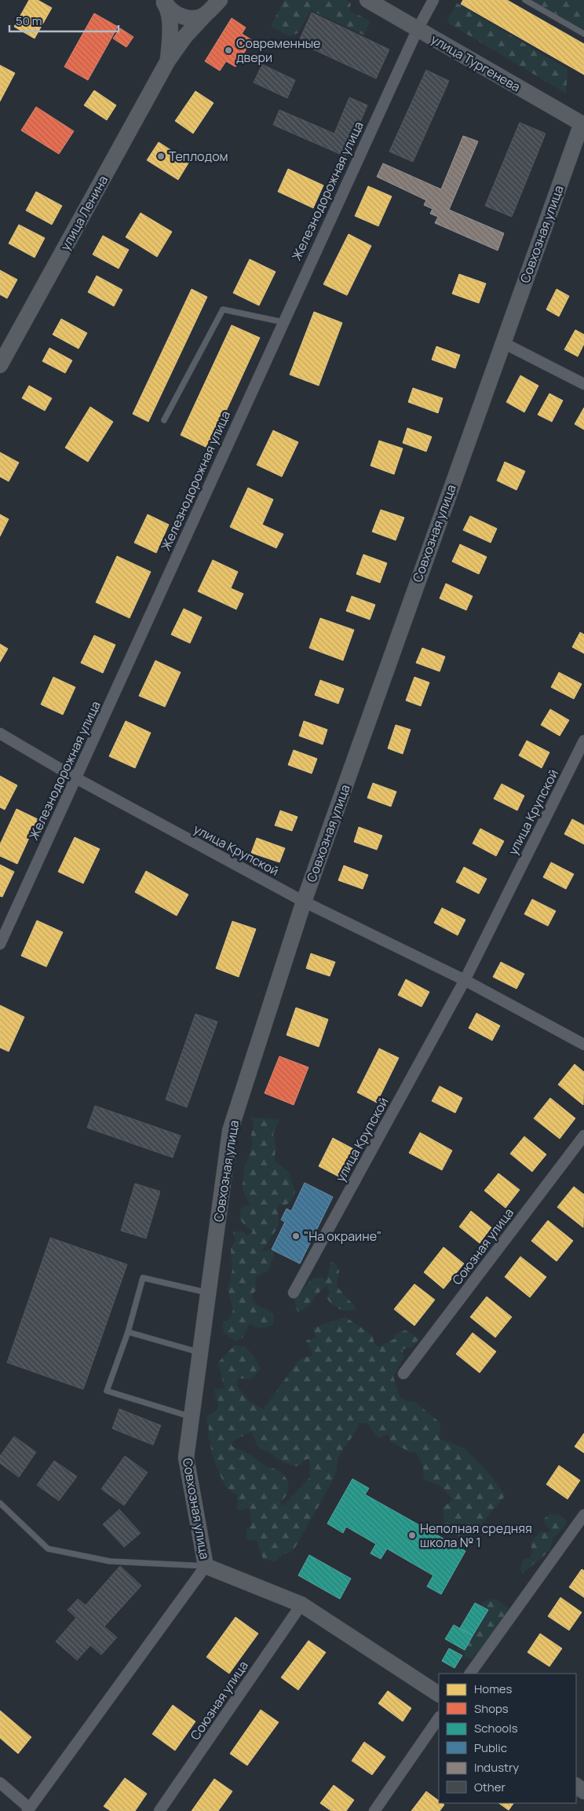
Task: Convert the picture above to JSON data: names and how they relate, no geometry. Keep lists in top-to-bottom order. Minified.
{"streets":{"street":["улица Тургенева","Железнодорожная улица","улица Ленина","Совхозная улица","улица Крупской","Союзная улица"]},"crossings":[["улица Тургенева","Железнодорожная улица"],["улица Тургенева","Совхозная улица"],["Железнодорожная улица","улица Крупской"],["Совхозная улица","улица Крупской"],["Совхозная улица","Союзная улица"]],"places":["Современные двери","Теплодом","\"На окраине\"","Неполная средняя школа № 1"],"legend":["Homes","Shops","Schools","Public","Industry","Other"],"scale_bar":"50 m"}
